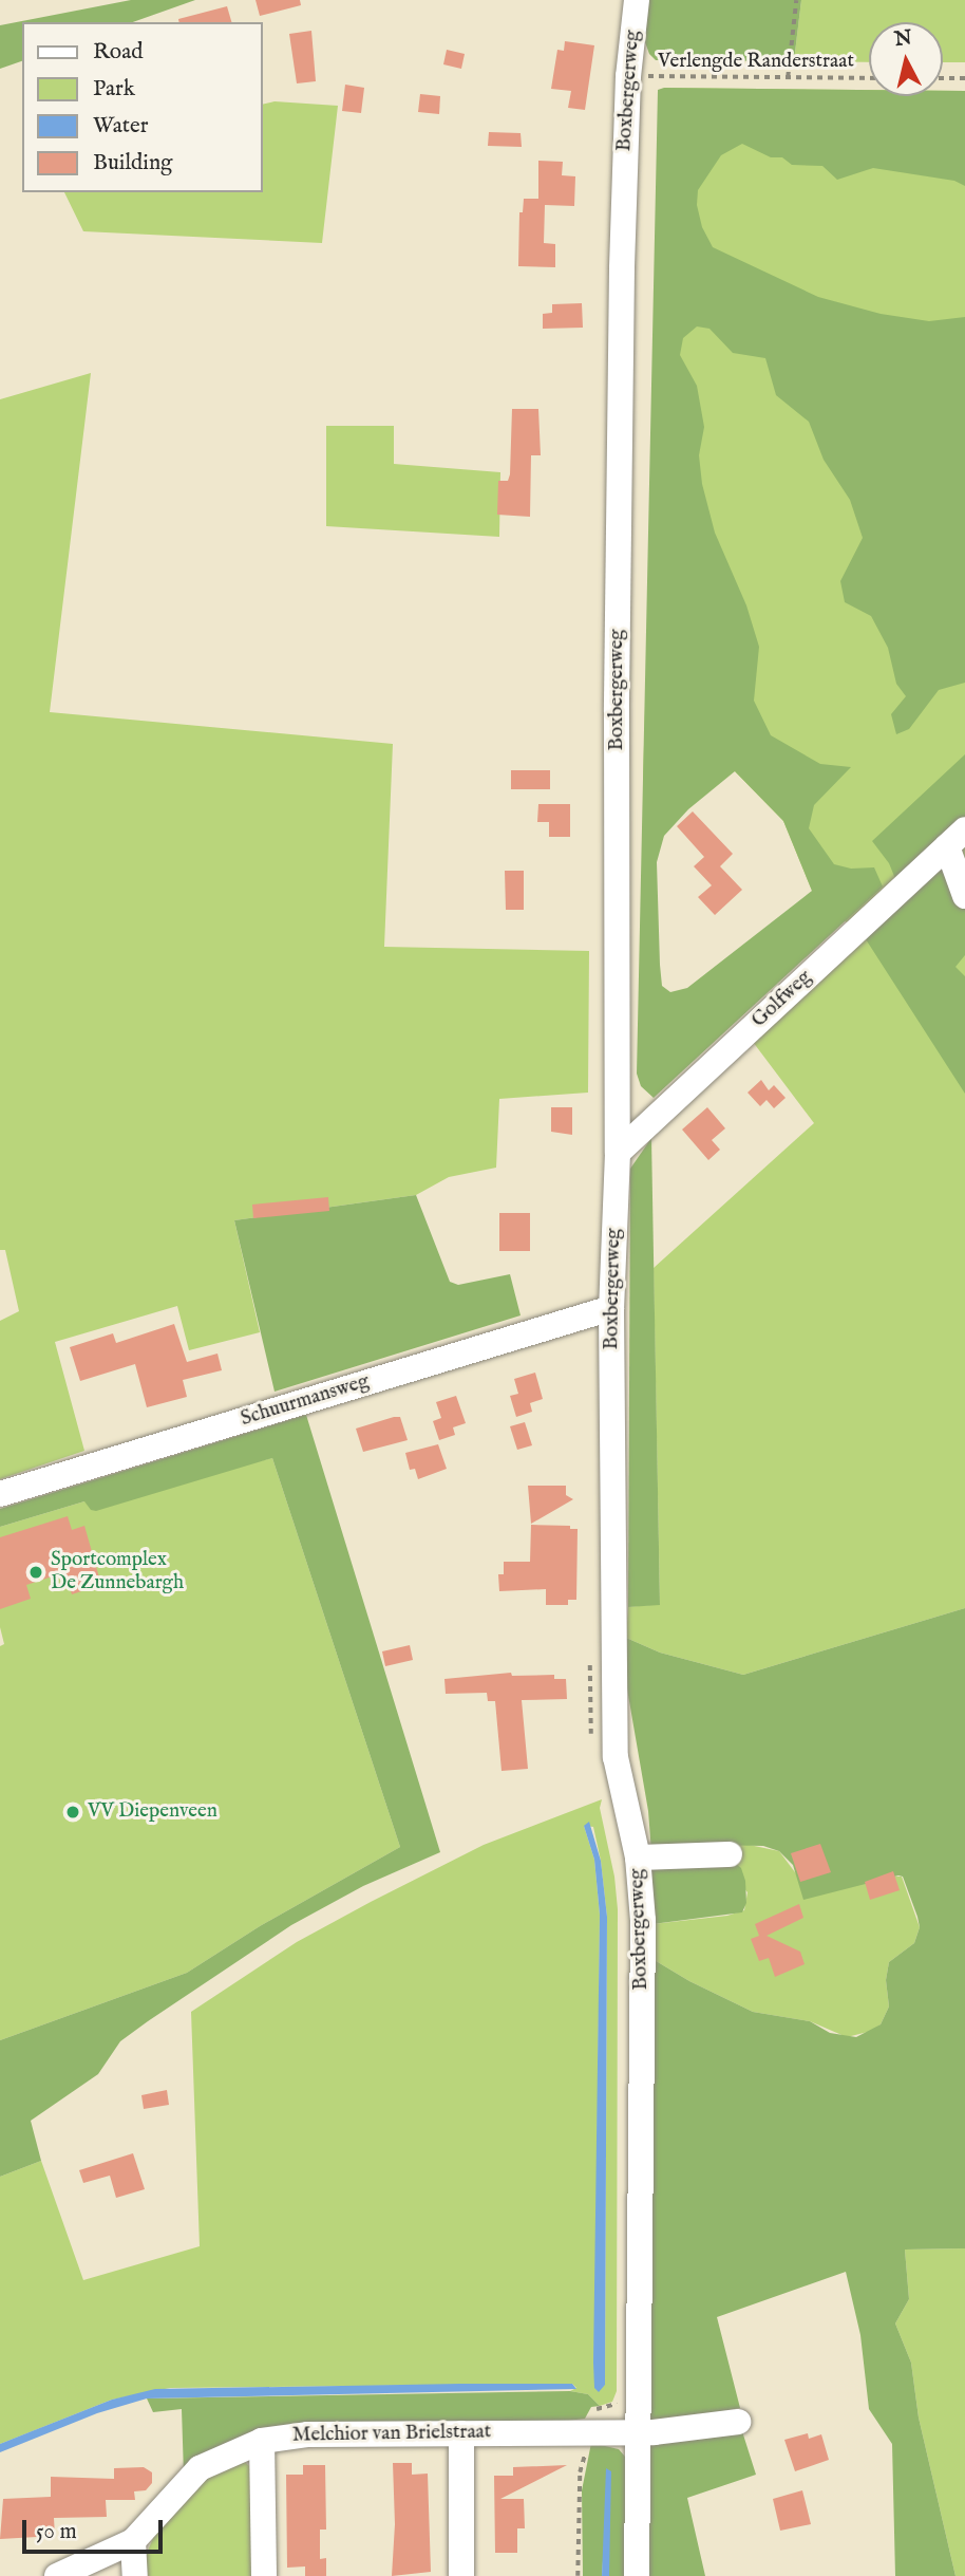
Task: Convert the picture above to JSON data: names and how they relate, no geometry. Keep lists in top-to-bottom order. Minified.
{"streets":{"street":["Boxbergerweg","Golfweg","Schuurmansweg","Melchior van Brielstraat"],"path":["Verlengde Randerstraat"]},"crossings":[["Verlengde Randerstraat","Boxbergerweg"],["Boxbergerweg","Golfweg"],["Boxbergerweg","Schuurmansweg"],["Boxbergerweg","Melchior van Brielstraat"]],"places":["Sportcomplex De Zunnebargh","VV Diepenveen"],"legend":["Road","Park","Water","Building"],"scale_bar":"50 m","north":"top"}
